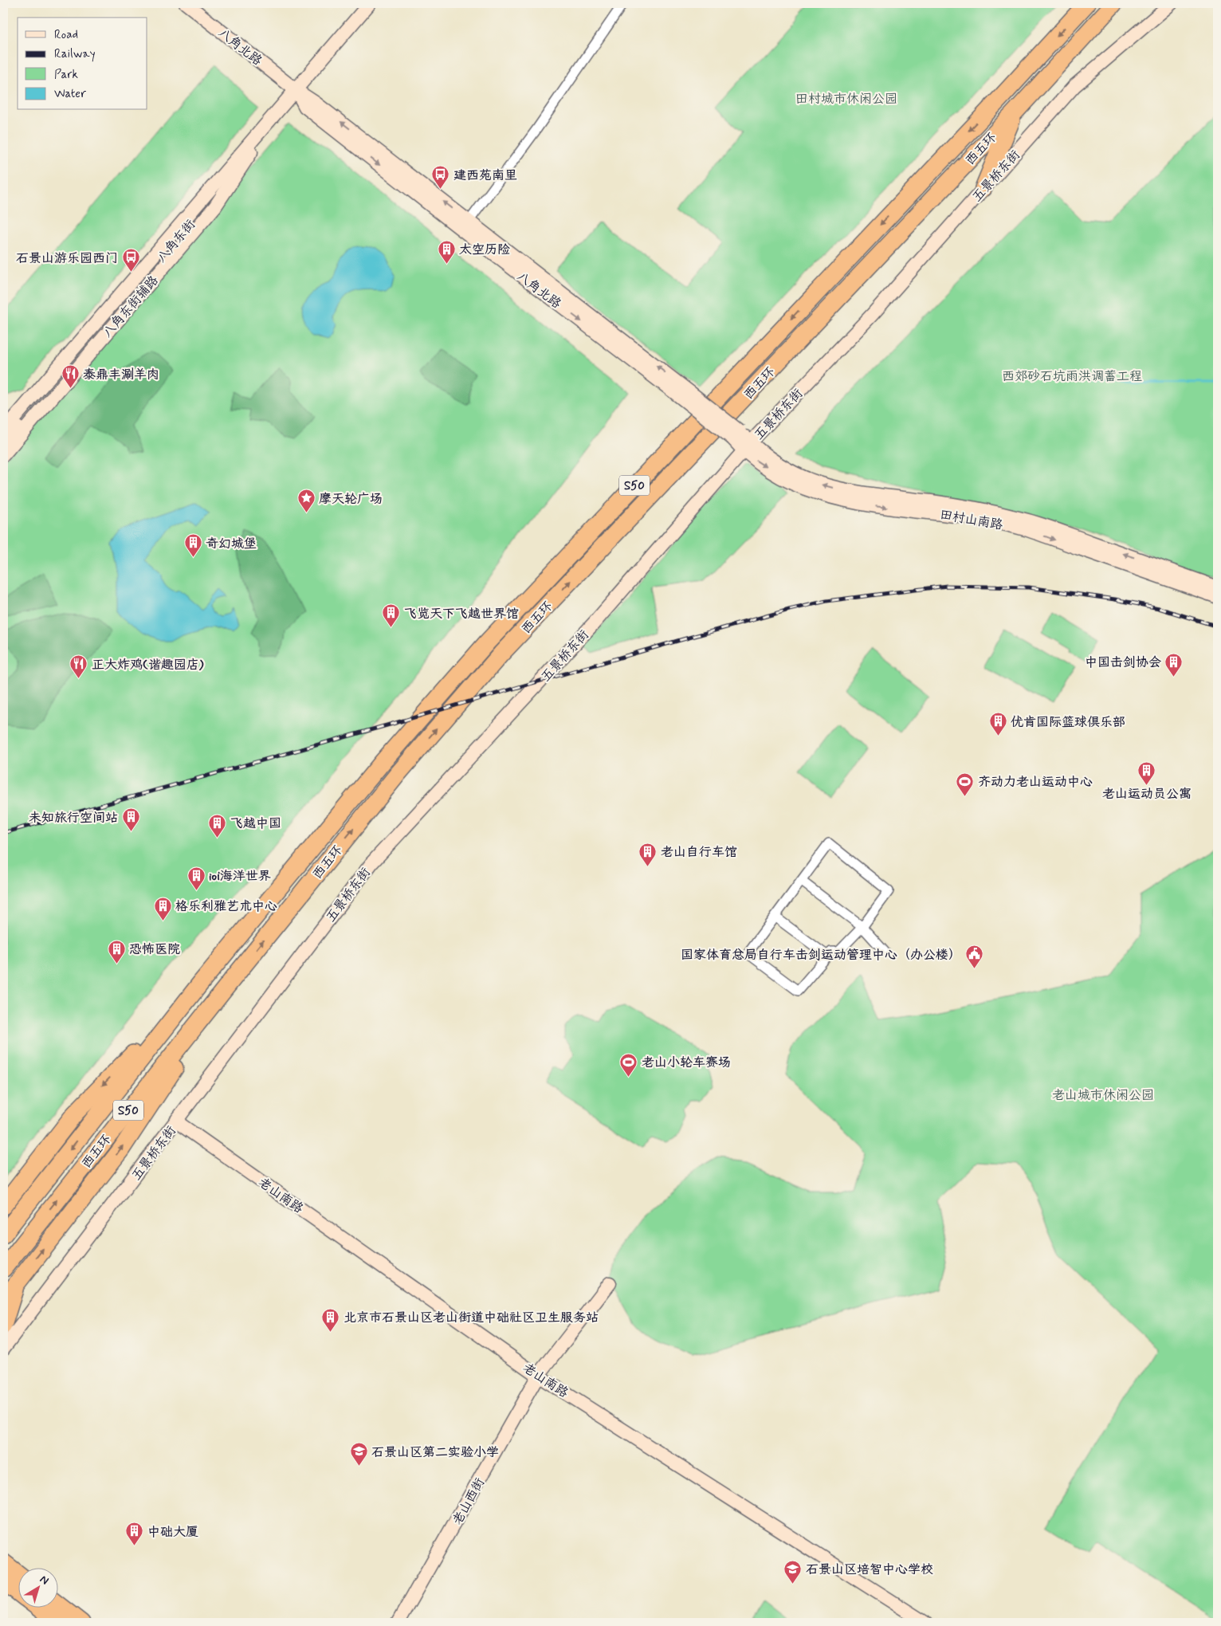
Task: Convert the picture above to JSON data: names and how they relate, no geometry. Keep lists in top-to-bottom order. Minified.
{"streets":{"highway":["西五环","S50"],"main road":["八角北路","五景桥东街","八角东街","田村山南路","老山南路","老山西街"]},"crossings":[["八角北路","八角东街"],["八角北路","田村山南路"],["五景桥东街","田村山南路"],["五景桥东街","老山南路"],["老山南路","老山西街"]],"parks":["田村城市休闲公园","西郊砂石坑雨洪调蓄工程","老山城市休闲公园"],"places":{"bus stop":["建西苑南里","石景山游乐园西门"],"building":["太空历险","奇幻城堡","飞览天下飞越世界馆","中国击剑协会","优肯国际篮球俱乐部","老山运动员公寓","未知旅行空间站","飞越中国","老山自行车馆","ioi海洋世界","格乐利雅艺术中心","恐怖医院","北京市石景山区老山街道中础社区卫生服务站","中础大厦"],"restaurant":["泰鼎丰涮羊肉","正大炸鸡(谐趣园店)"],"place":["摩天轮广场"],"sports":["齐动力老山运动中心","老山小轮车赛场"],"public building":["国家体育总局自行车击剑运动管理中心（办公楼）"],"school or university":["石景山区第二实验小学","石景山区培智中心学校"]},"legend":["Road","Railway","Park","Water"],"north":"top right"}
